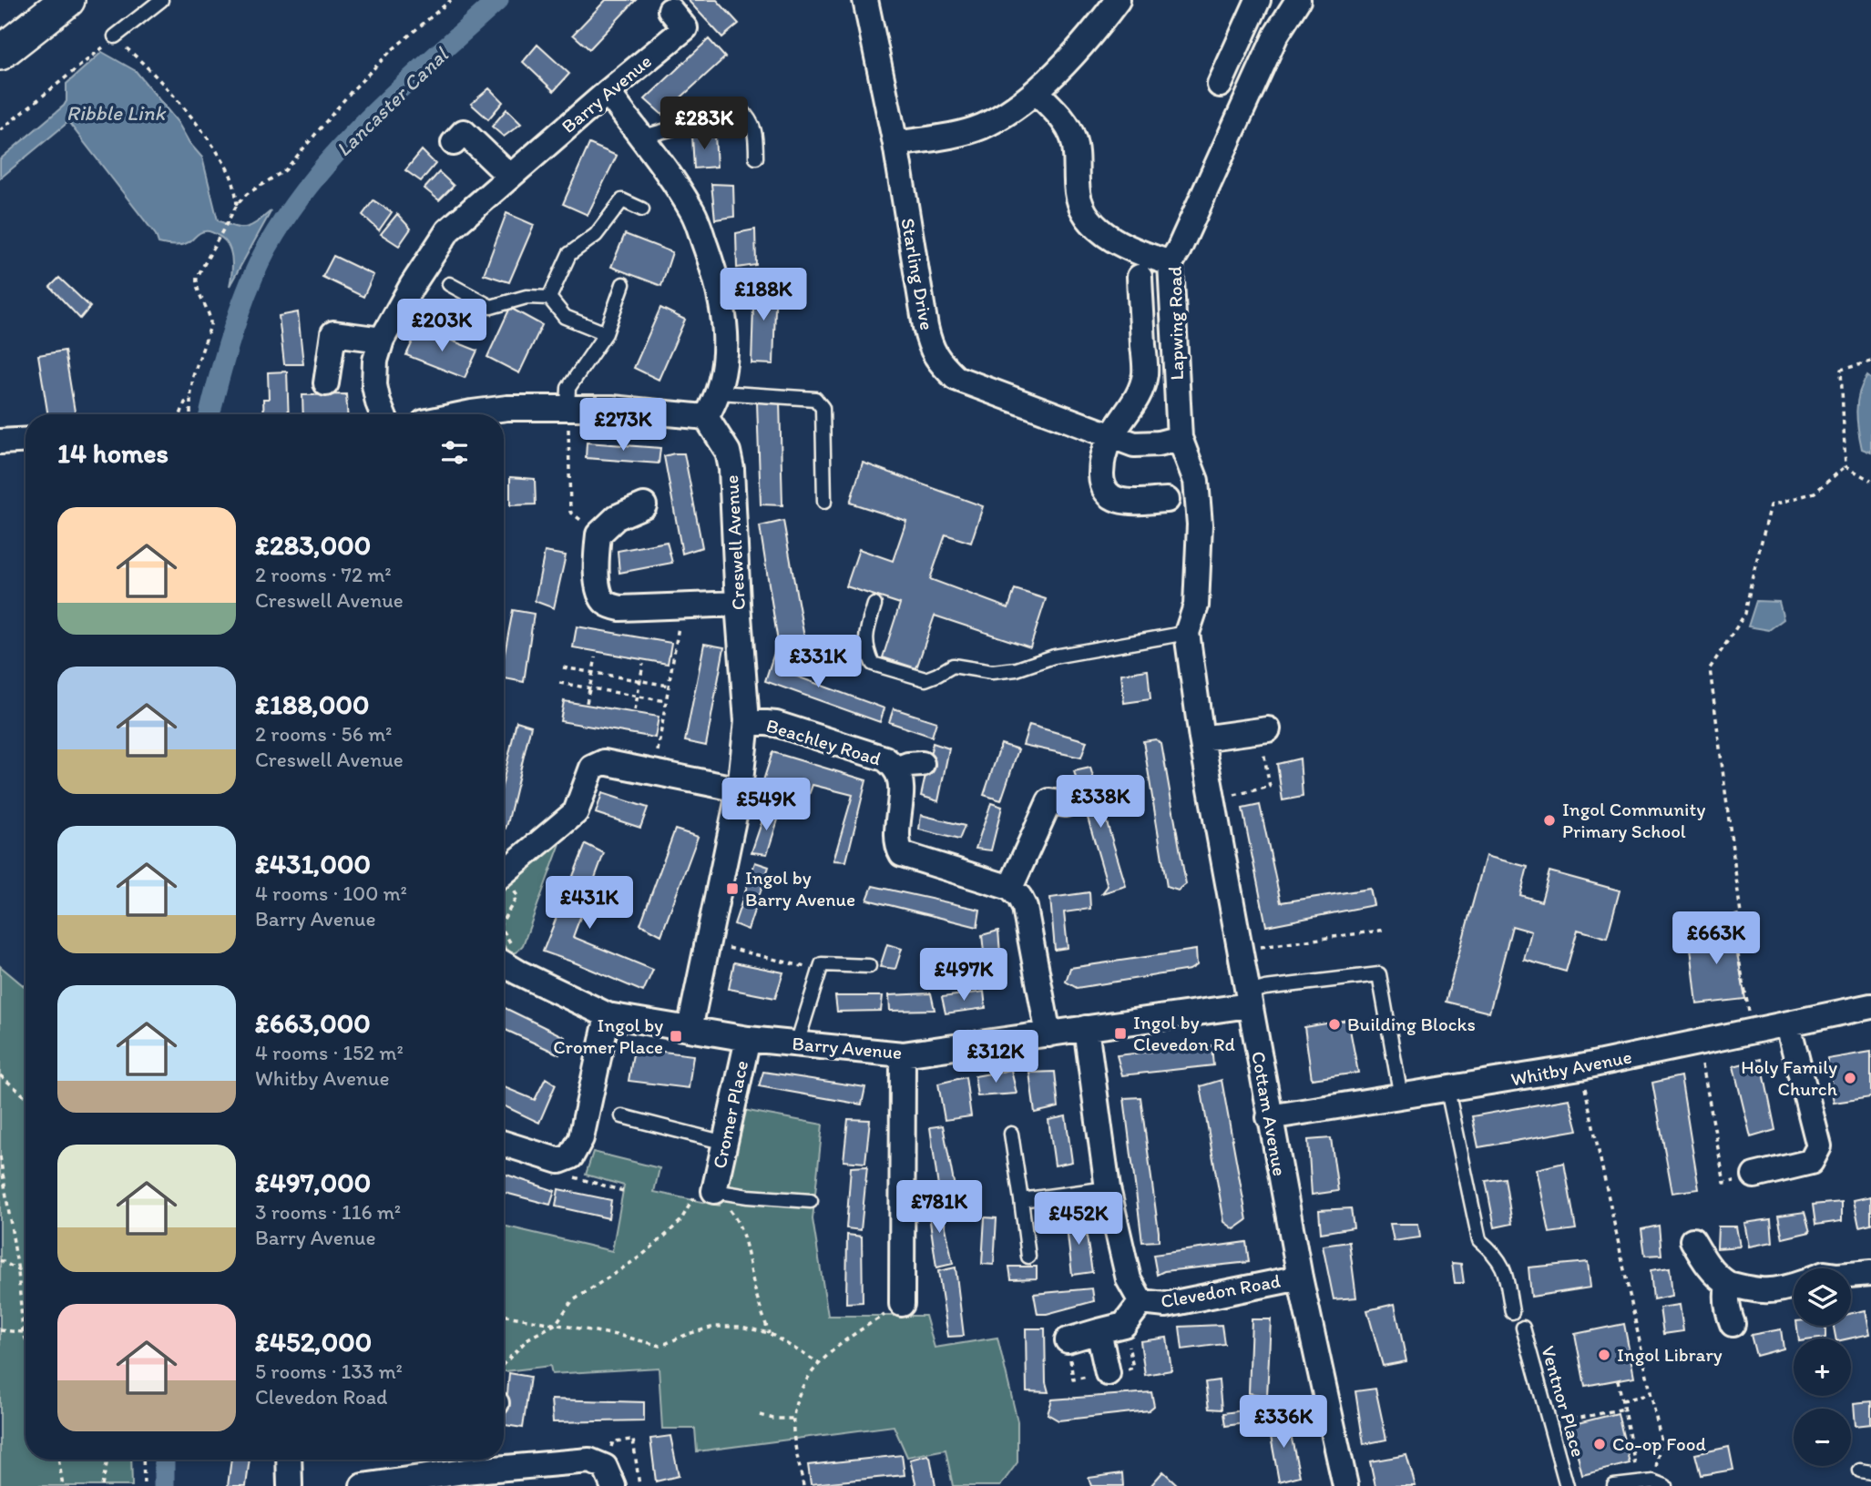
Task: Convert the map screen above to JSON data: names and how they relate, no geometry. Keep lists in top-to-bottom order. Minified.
{"streets":{"street":["Barry Avenue","Starling Drive","Lapwing Road","Creswell Avenue","Beachley Road","Whitby Avenue","Cottam Avenue","Cromer Place","Clevedon Road"],"lane":["Ventnor Place"]},"crossings":[["Barry Avenue","Creswell Avenue"],["Barry Avenue","Cottam Avenue"],["Barry Avenue","Cromer Place"],["Barry Avenue","Clevedon Road"],["Starling Drive","Lapwing Road"],["Lapwing Road","Cottam Avenue"],["Creswell Avenue","Beachley Road"],["Whitby Avenue","Cottam Avenue"],["Cottam Avenue","Clevedon Road"]],"water":["Lancaster Canal","Ribble Link"],"places":{"other":["Ingol Community Primary School","Building Blocks","Holy Family Church","Ingol Library","Co-op Food"],"transit":["Ingol by Barry Avenue","Ingol by Clevedon Rd","Ingol by Cromer Place"]},"page":{"price":["£283K","£188K","£203K","£273K","£331K","£338K","£549K","£431K","£663K","£497K","£312K","£781K","£452K","£336K"],"heading":"14 homes","list":[{"name":"£283,000","note":"2 rooms · 72 m² · Creswell Avenue"},{"name":"£188,000","note":"2 rooms · 56 m² · Creswell Avenue"},{"name":"£431,000","note":"4 rooms · 100 m² · Barry Avenue"},{"name":"£663,000","note":"4 rooms · 152 m² · Whitby Avenue"},{"name":"£497,000","note":"3 rooms · 116 m² · Barry Avenue"},{"name":"£452,000","note":"5 rooms · 133 m² · Clevedon Road"}],"map_buttons":["+","−"]}}
